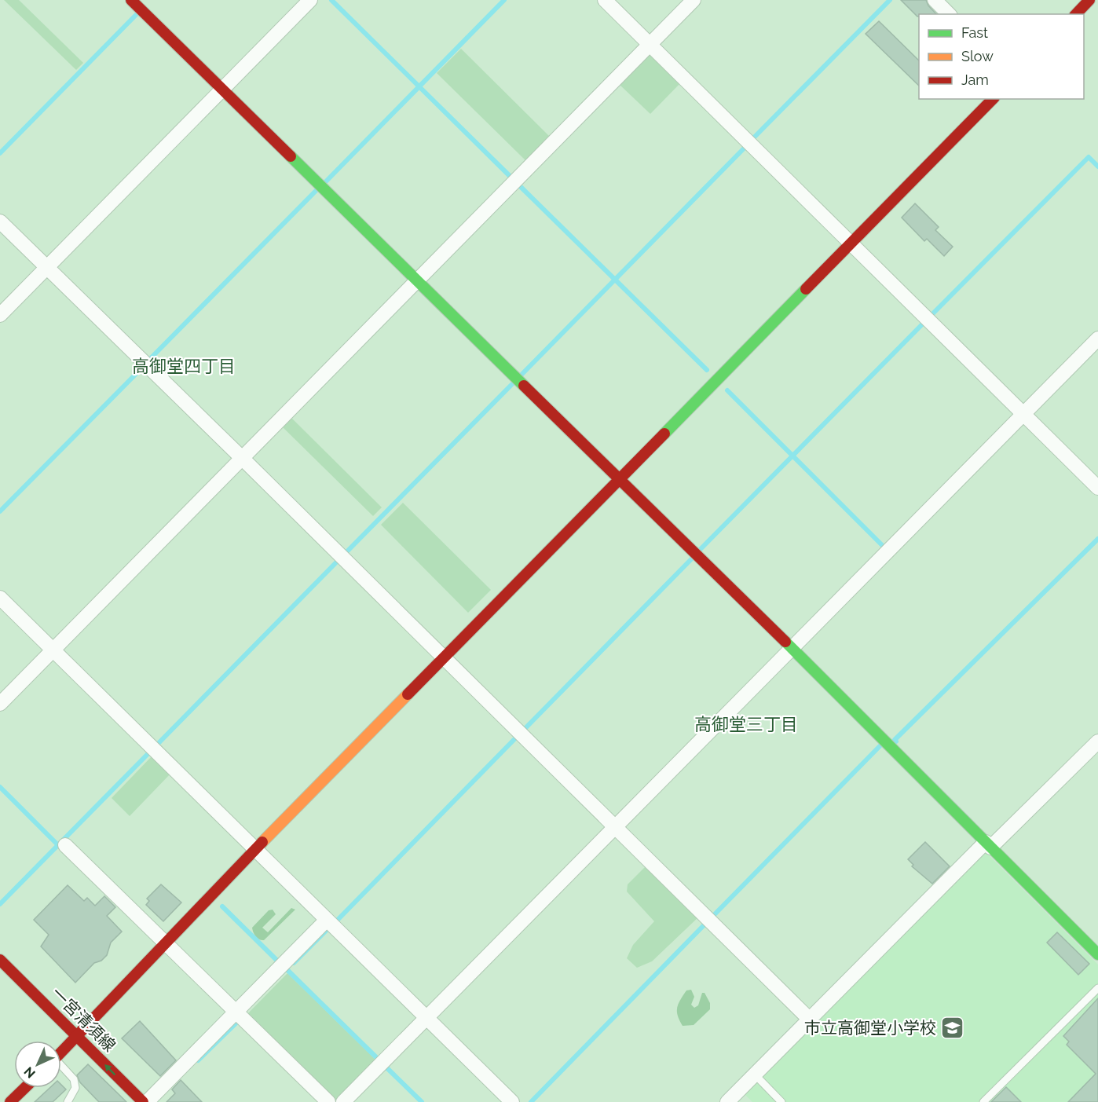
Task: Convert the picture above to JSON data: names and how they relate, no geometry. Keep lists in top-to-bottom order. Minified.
{"streets":{"street":["一宮清須線"]},"one_way":["一宮清須線"],"districts":["高御堂四丁目","高御堂三丁目"],"places":{"school or university":["市立高御堂小学校"]},"legend":["Fast","Slow","Jam"],"north":"bottom left"}
